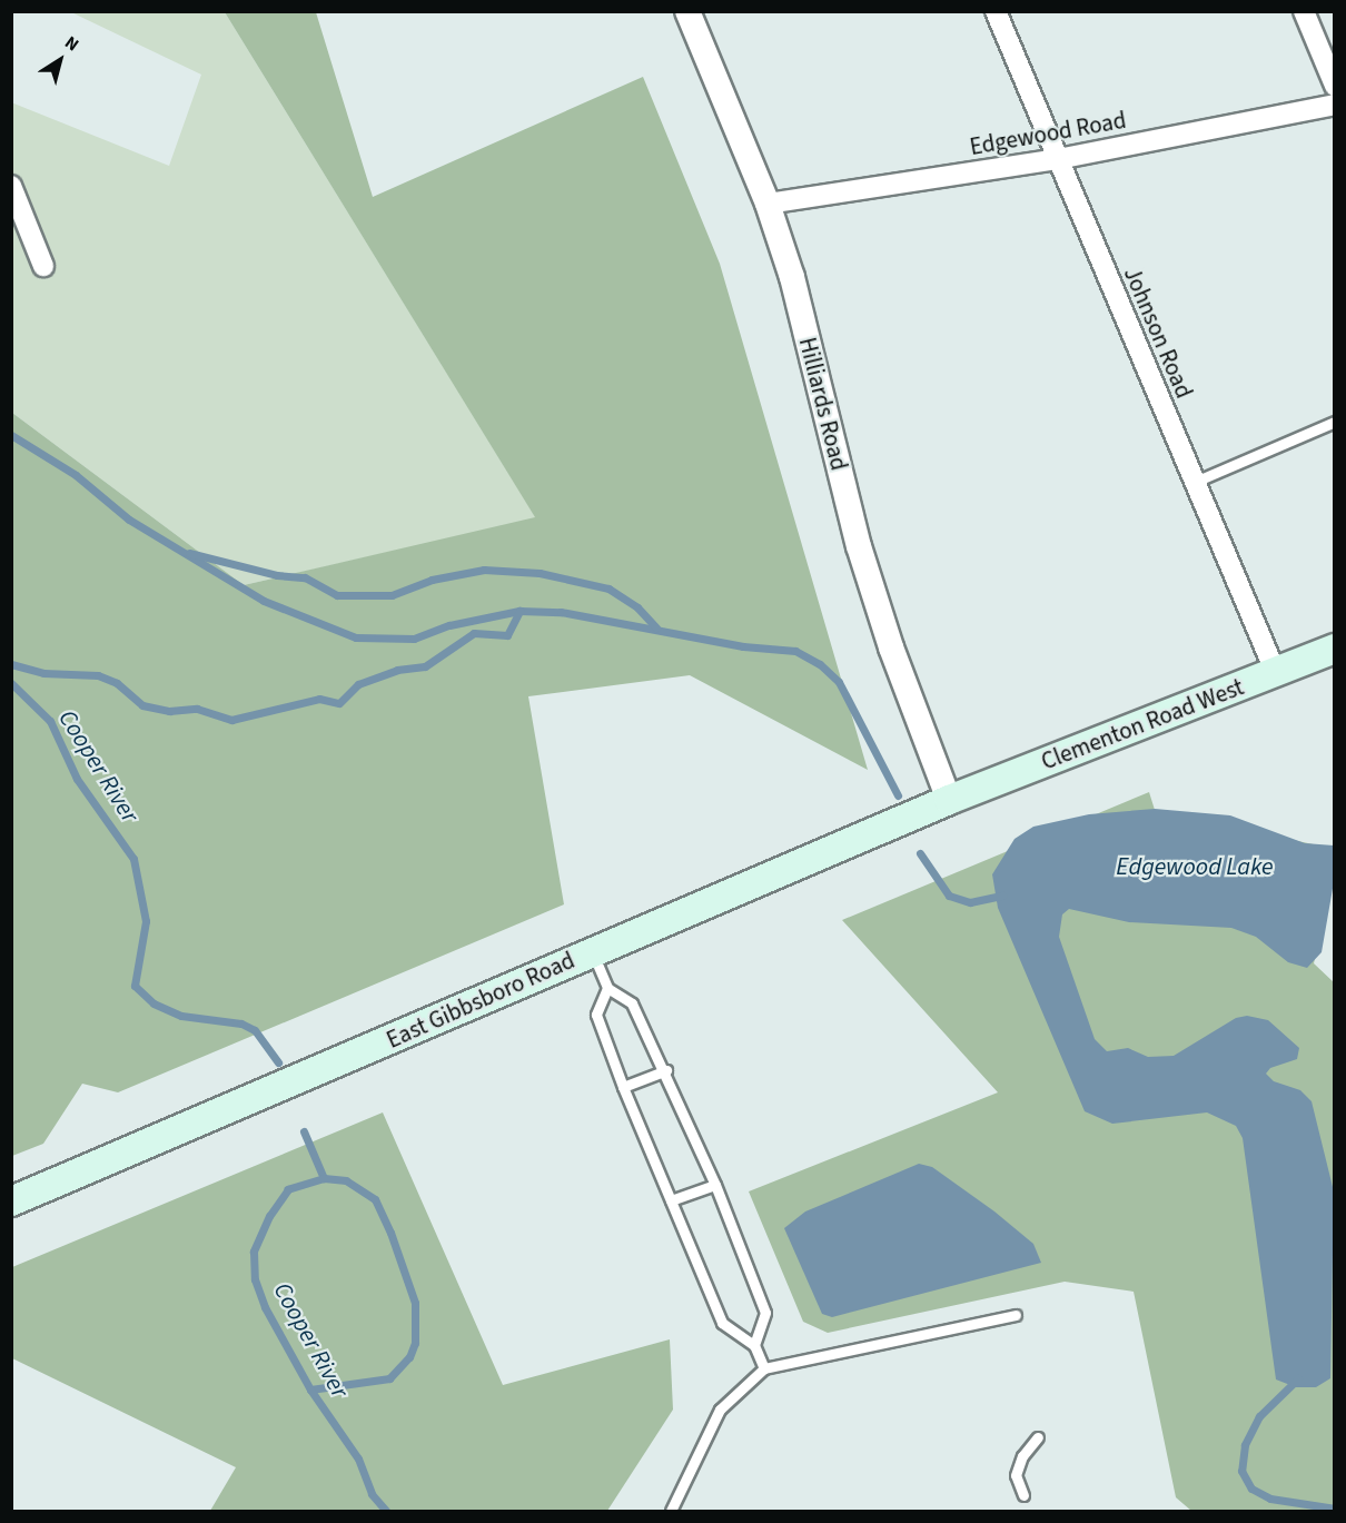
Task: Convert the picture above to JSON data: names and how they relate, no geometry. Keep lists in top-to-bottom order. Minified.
{"streets":{"main road":["Clementon Road West","East Gibbsboro Road"],"street":["Edgewood Road","Johnson Road","Hilliards Road"]},"crossings":[["Edgewood Road","Johnson Road"],["Edgewood Road","Hilliards Road"],["Johnson Road","Clementon Road West"],["Hilliards Road","Clementon Road West"],["Hilliards Road","East Gibbsboro Road"],["Clementon Road West","East Gibbsboro Road"]],"water":["Cooper River","Edgewood Lake"],"north":"top right"}
